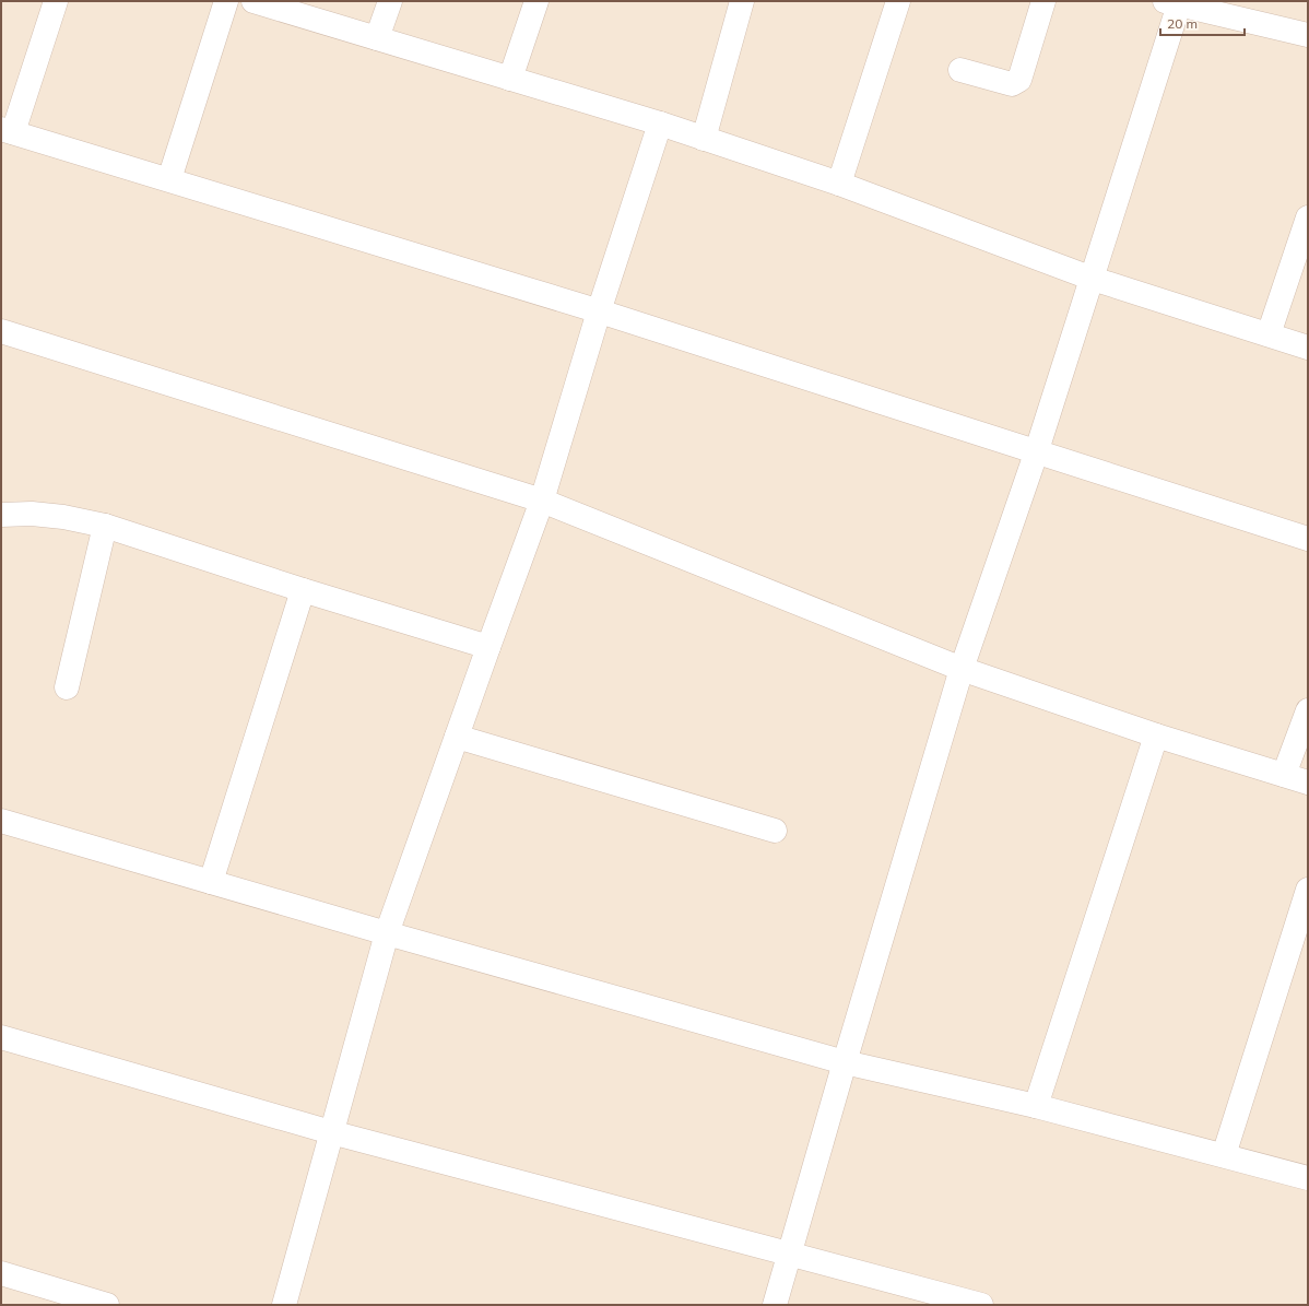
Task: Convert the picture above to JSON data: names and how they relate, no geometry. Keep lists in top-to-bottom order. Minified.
{"scale_bar":"20 m"}
